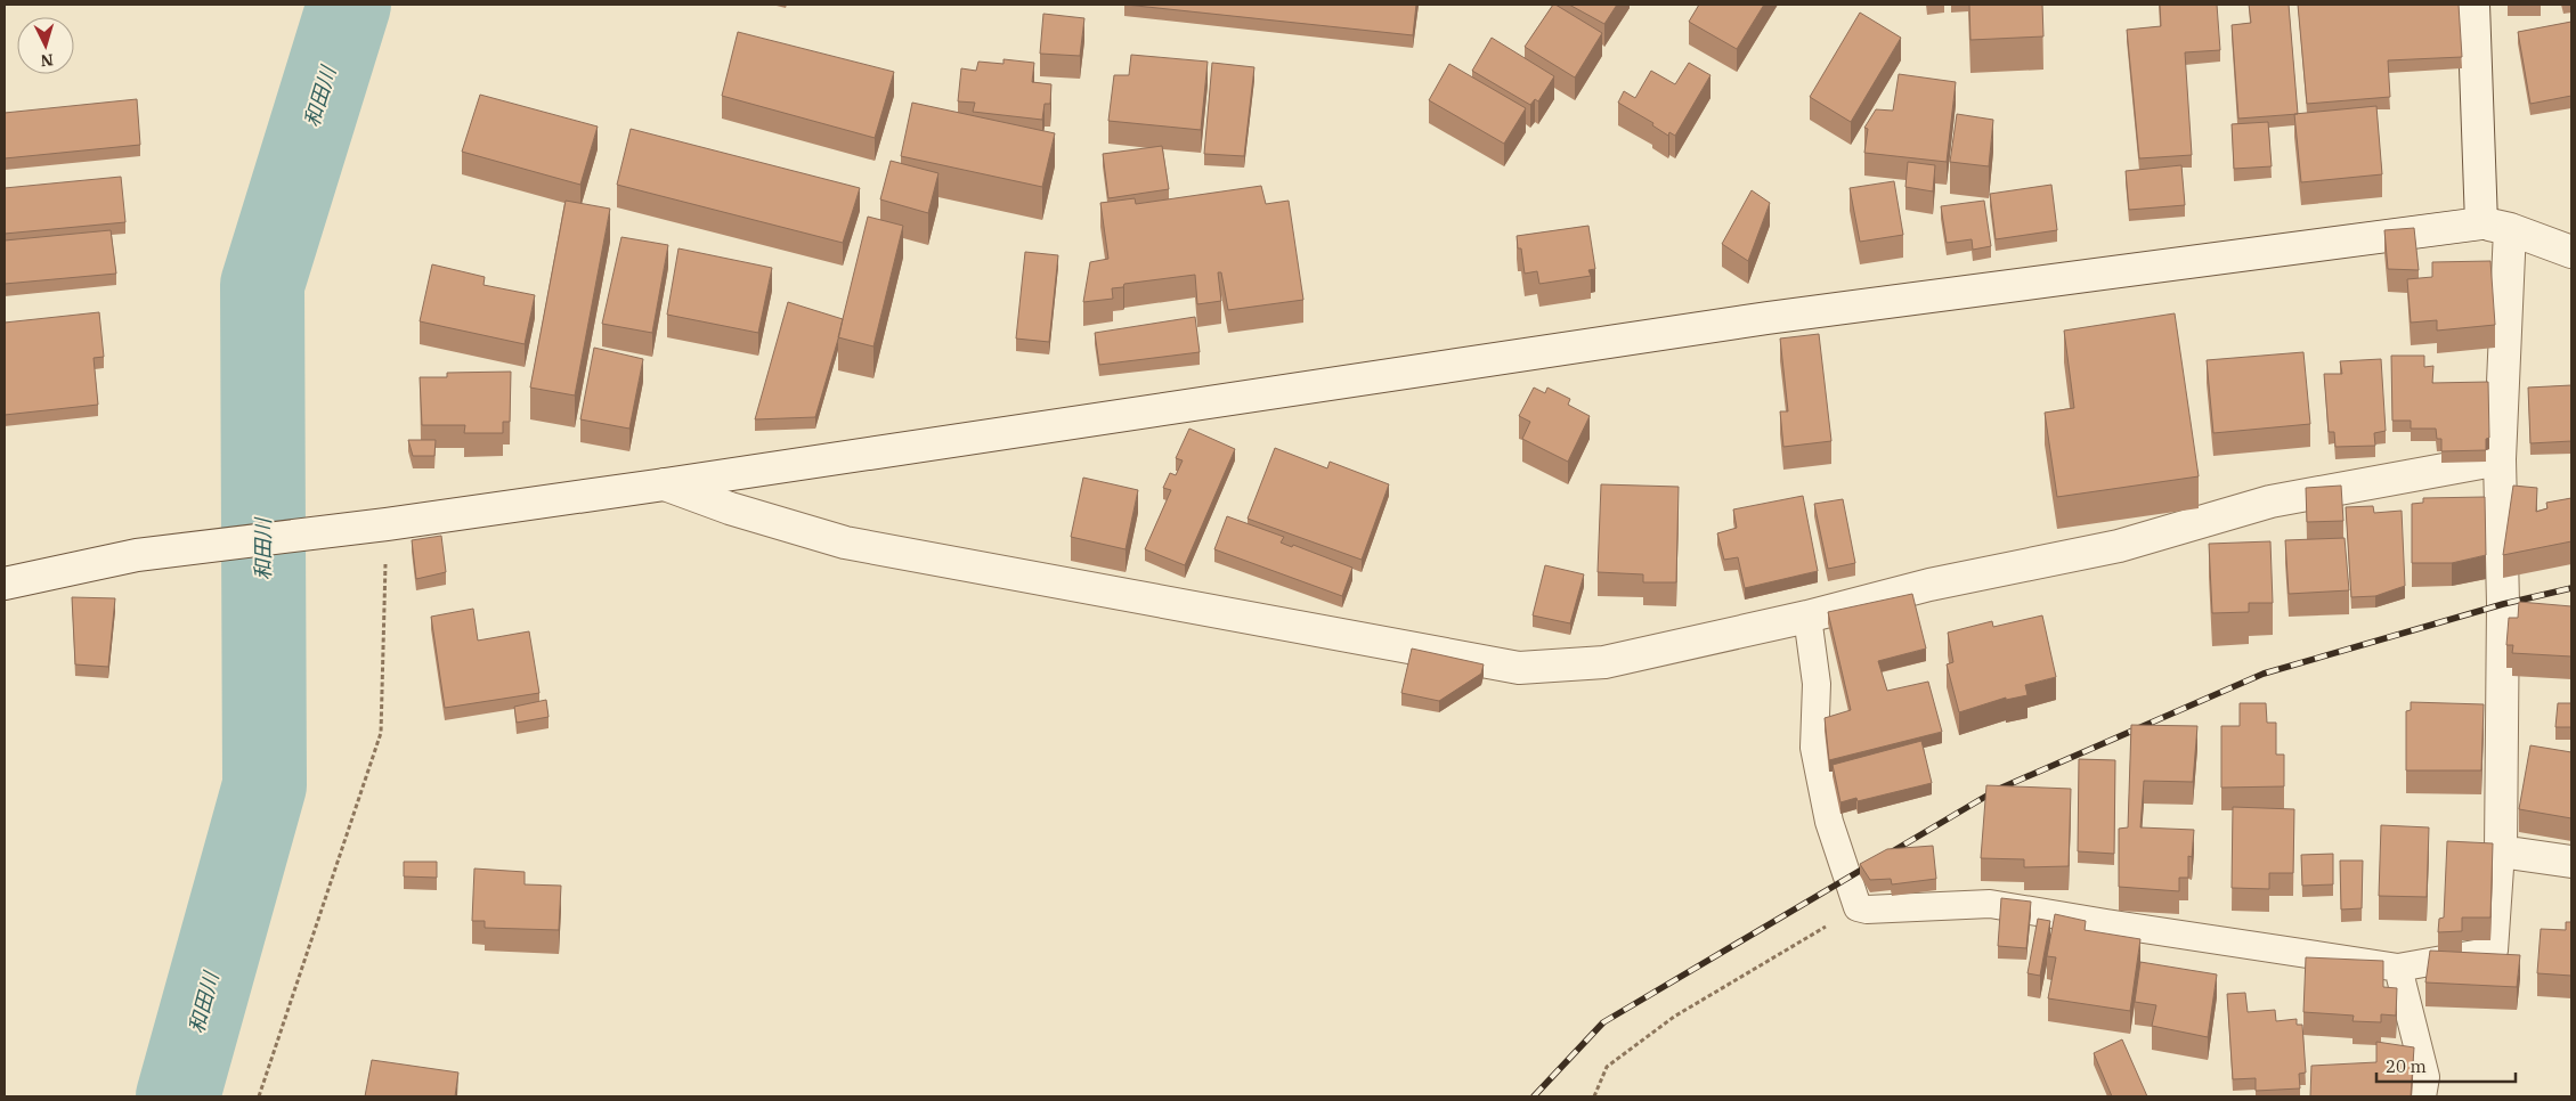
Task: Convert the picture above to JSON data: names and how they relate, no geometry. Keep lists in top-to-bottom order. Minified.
{"water":["和田川"],"scale_bar":"20 m","north":"bottom"}
